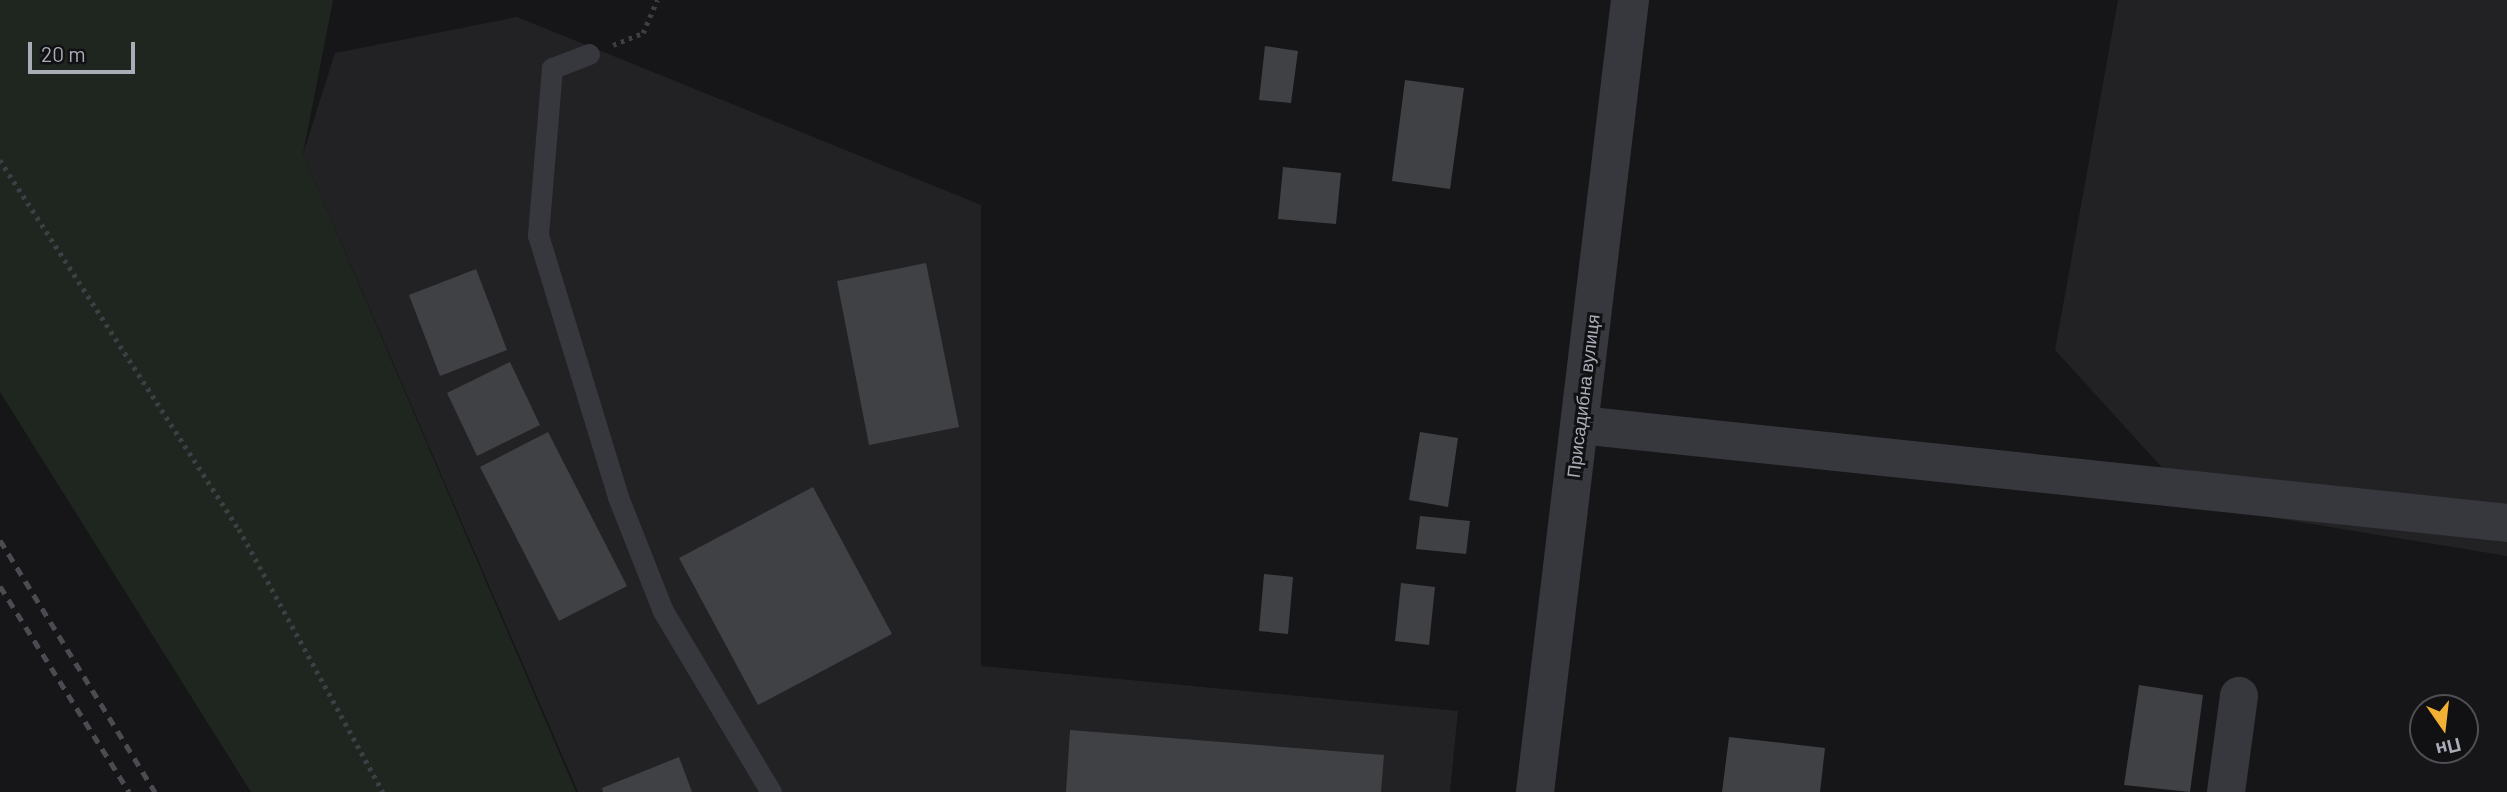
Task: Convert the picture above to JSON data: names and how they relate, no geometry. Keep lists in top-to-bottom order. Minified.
{"streets":{"street":["Присадибна вулиця"]},"scale_bar":"20 m","north":"bottom"}
